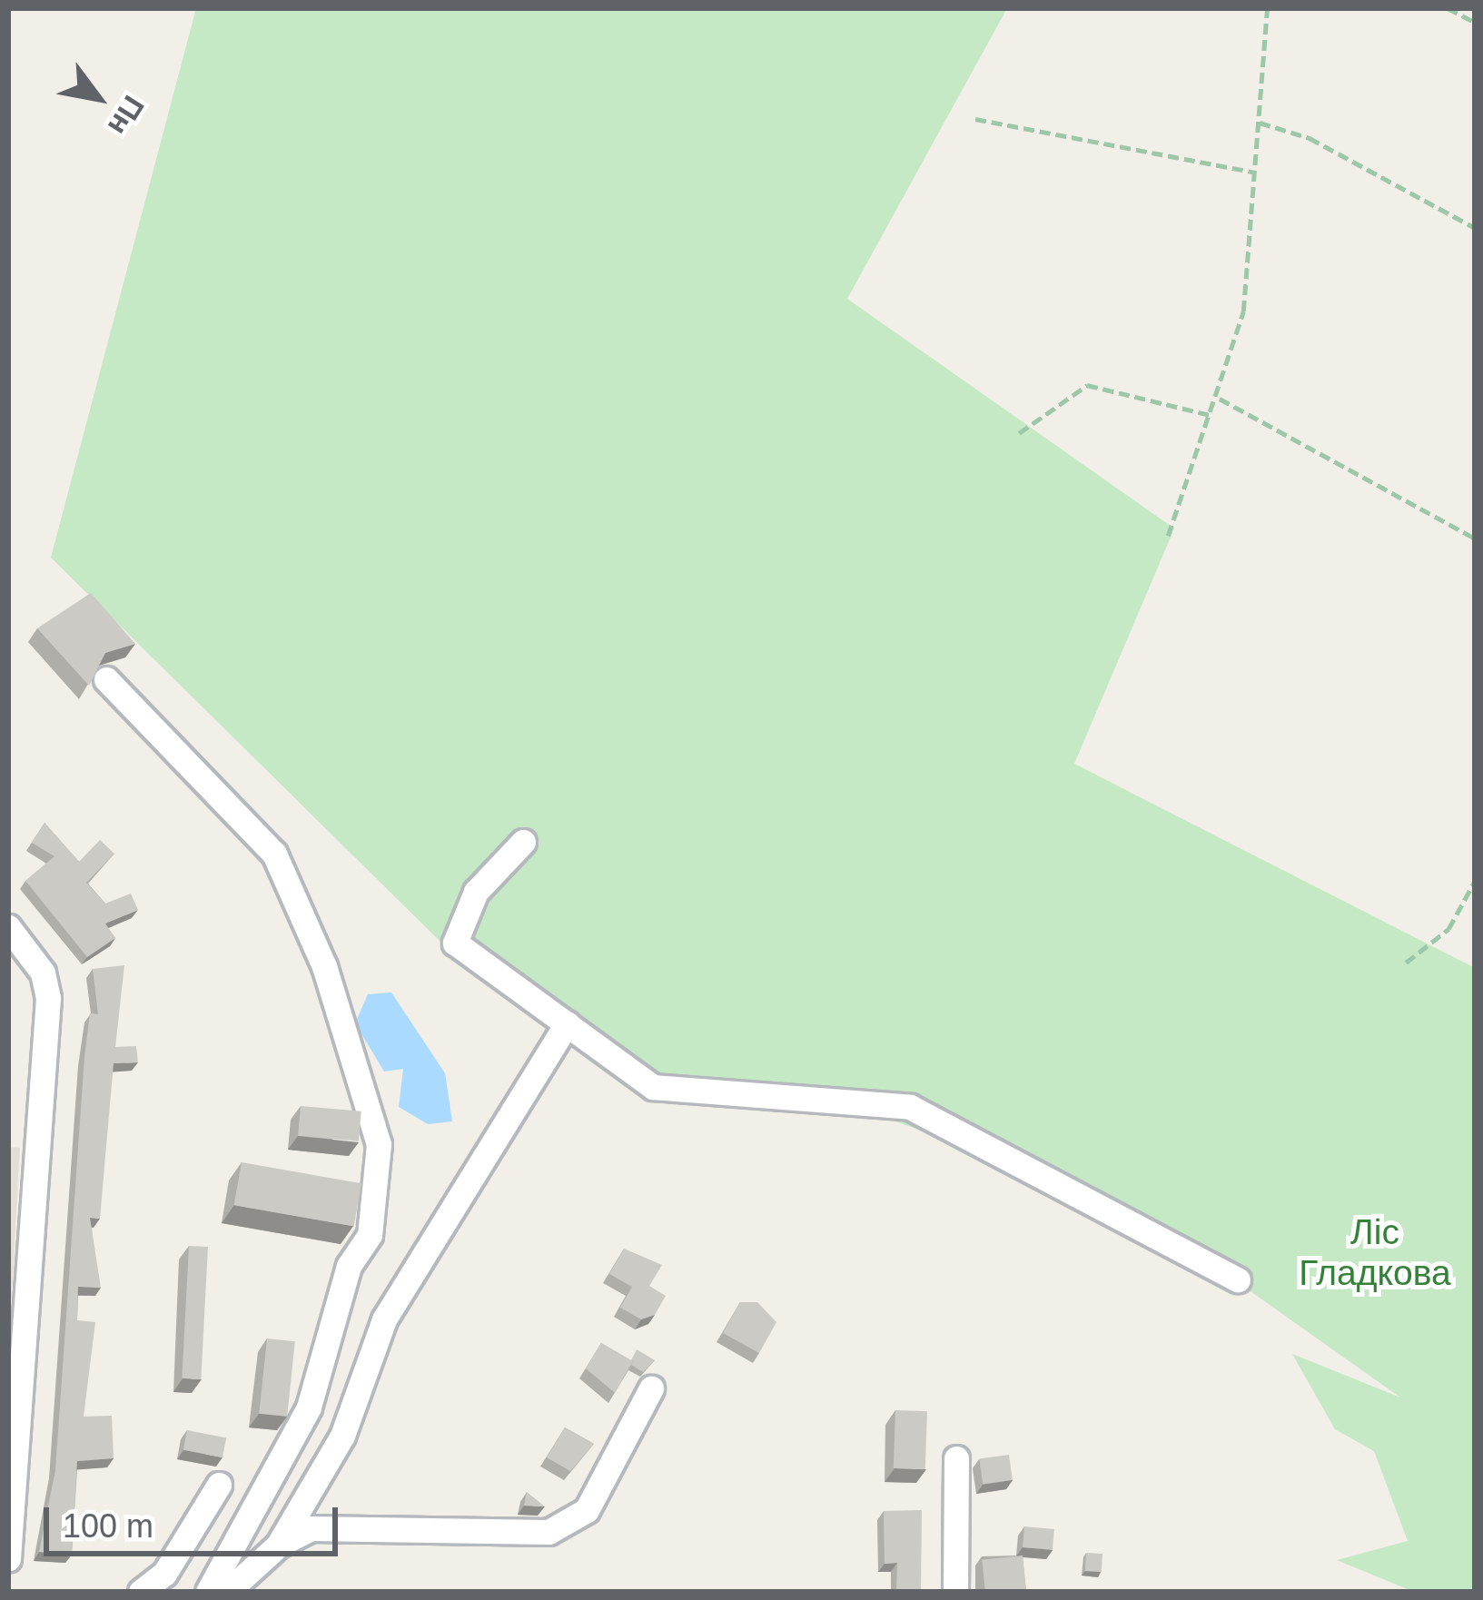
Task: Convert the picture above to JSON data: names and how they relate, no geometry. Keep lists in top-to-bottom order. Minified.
{"parks":["Ліс Гладкова"],"scale_bar":"100 m","north":"bottom right"}
